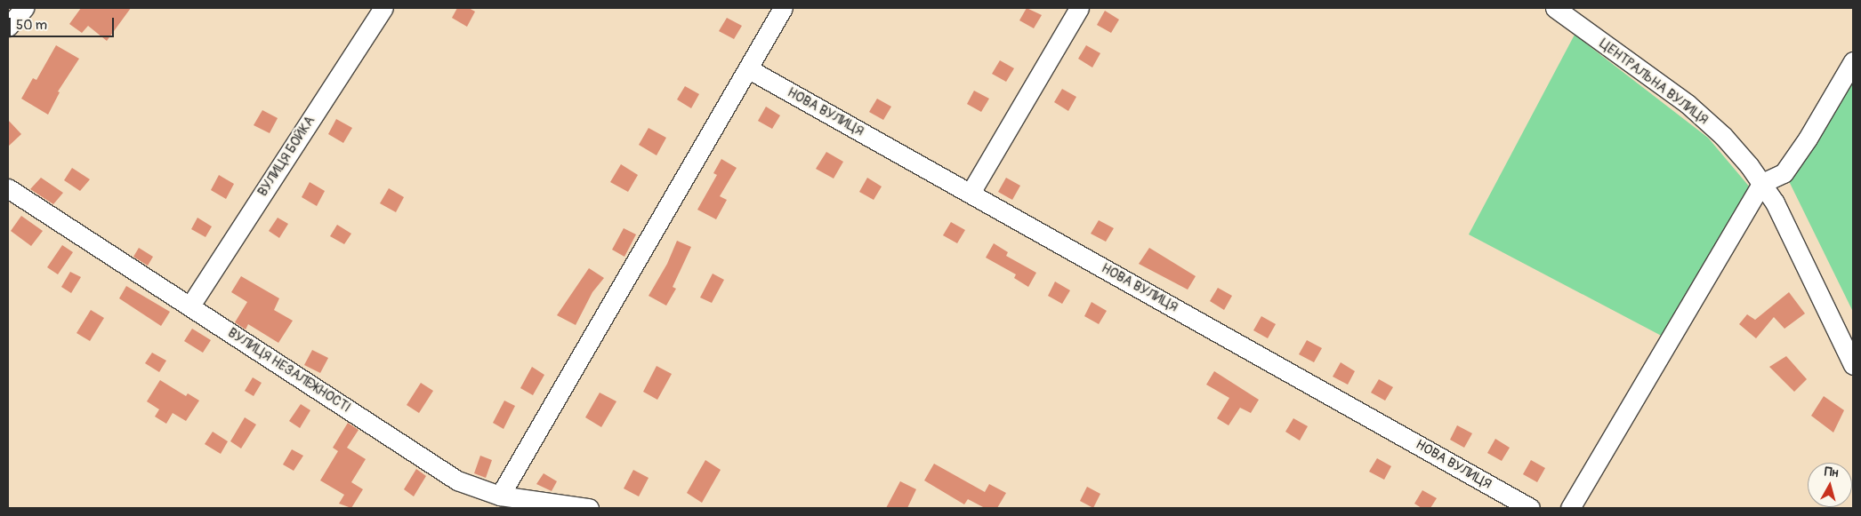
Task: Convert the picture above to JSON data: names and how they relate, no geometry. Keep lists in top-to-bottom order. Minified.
{"streets":{"street":["ЦЕНТРАЛЬНА ВУЛИЦЯ","НОВА ВУЛИЦЯ","ВУЛИЦЯ БОЙКА","ВУЛИЦЯ НЕЗАЛЕЖНОСТІ"]},"crossings":[["ВУЛИЦЯ БОЙКА","ВУЛИЦЯ НЕЗАЛЕЖНОСТІ"]],"scale_bar":"50 m","north":"top"}
